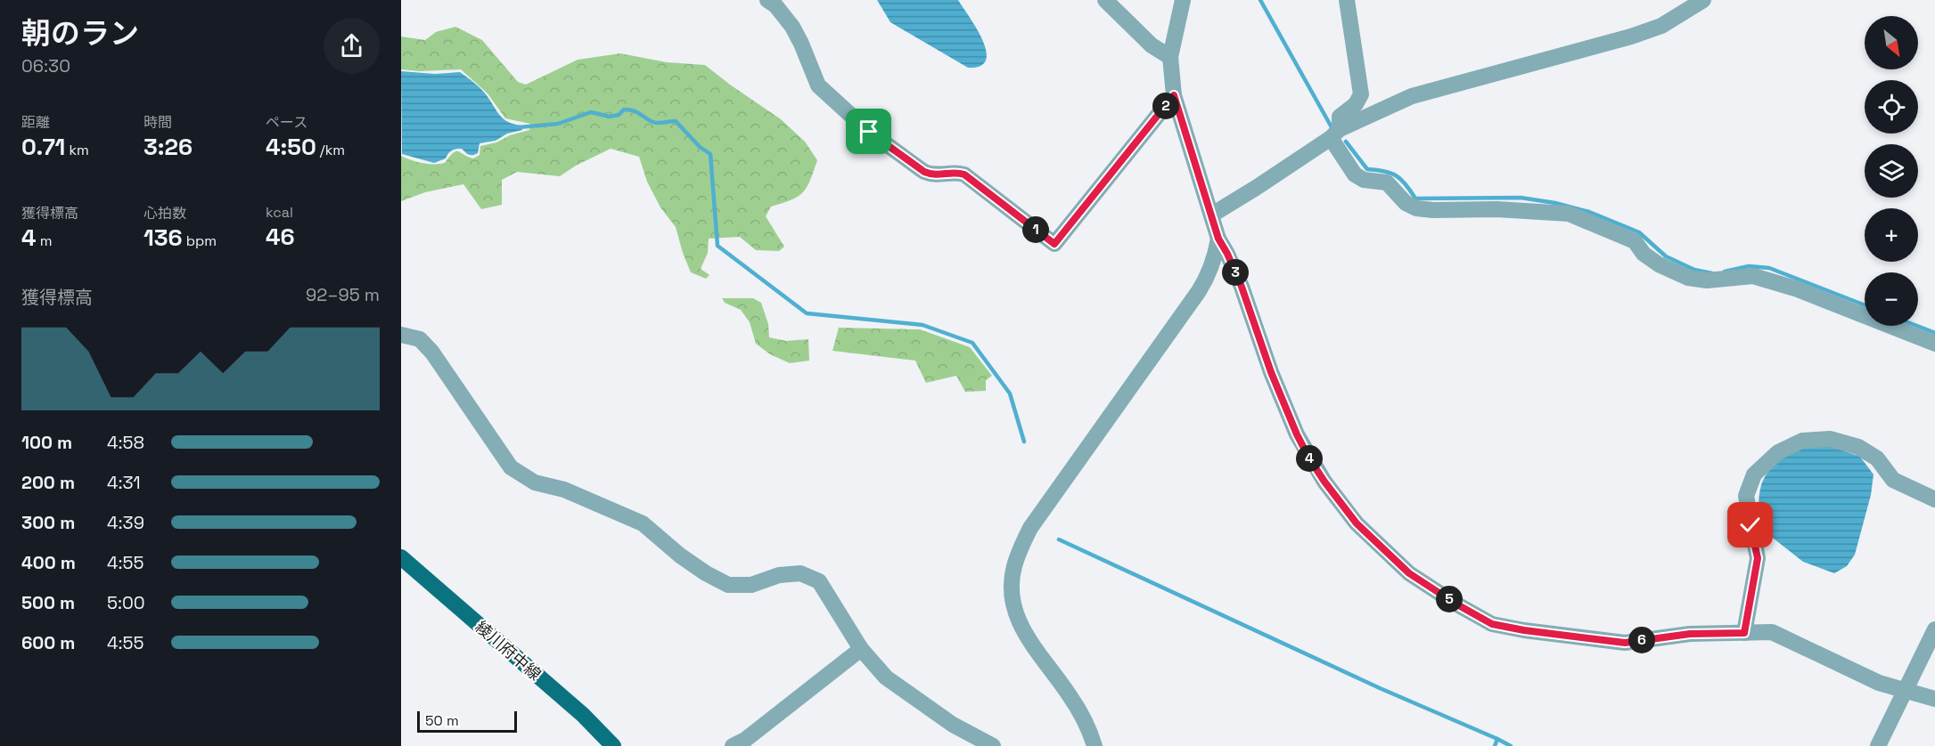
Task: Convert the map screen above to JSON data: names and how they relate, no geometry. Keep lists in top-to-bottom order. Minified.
{"streets":{"main road":["綾川府中線"]},"scale_bar":"50 m","north":"bottom right","page":{"heading":["朝のラン","06:30"],"map_buttons":["+","−"],"stats":[["距離","0.71 km"],["時間","3:26"],["ペース","4:50 /km"],["獲得標高","4 m"],["心拍数","136 bpm"],["kcal","46"]],"pins":["2","1","3","4","5","6"],"chart":["獲得標高","92–95 m"],"list":[{"name":"100 m","note":"4:58"},{"name":"200 m","note":"4:31"},{"name":"300 m","note":"4:39"},{"name":"400 m","note":"4:55"},{"name":"500 m","note":"5:00"},{"name":"600 m","note":"4:55"}],"scale":"50 m"}}
